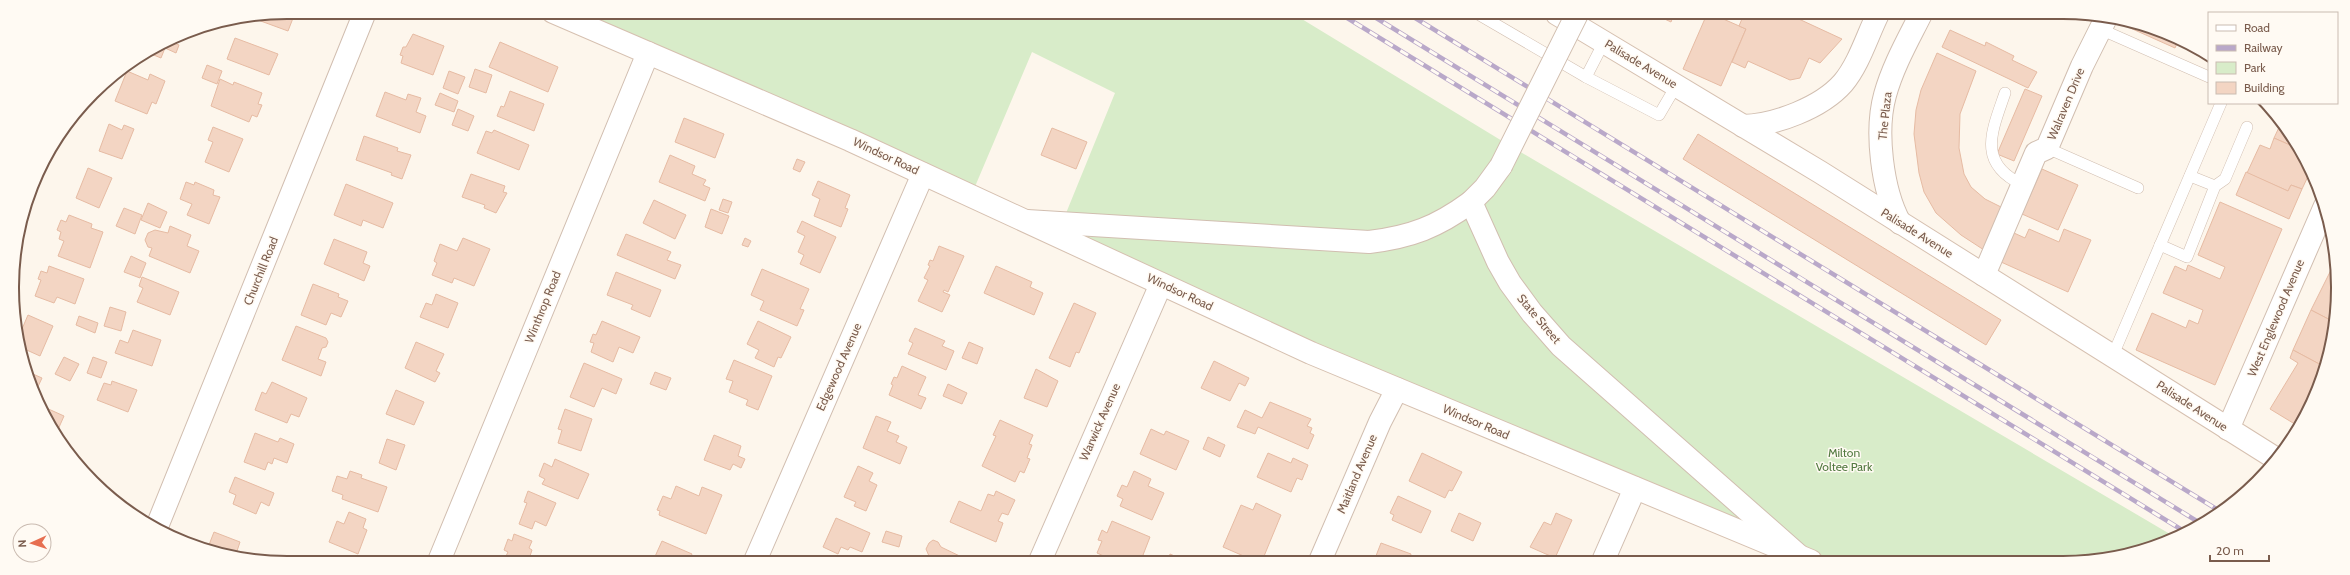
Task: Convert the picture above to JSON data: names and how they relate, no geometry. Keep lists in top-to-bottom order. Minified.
{"streets":{"street":["Palisade Avenue","Walraven Drive","The Plaza","Windsor Road","Churchill Road","Winthrop Road","West Englewood Avenue","State Street","Edgewood Avenue","Warwick Avenue","Maitland Avenue"]},"crossings":[["Palisade Avenue","Walraven Drive"],["Palisade Avenue","The Plaza"],["Palisade Avenue","West Englewood Avenue"],["Windsor Road","Winthrop Road"],["Windsor Road","Edgewood Avenue"],["Windsor Road","Warwick Avenue"],["Windsor Road","Maitland Avenue"]],"parks":["Milton Voltee Park"],"legend":["Road","Railway","Park","Building"],"scale_bar":"20 m","north":"left"}
